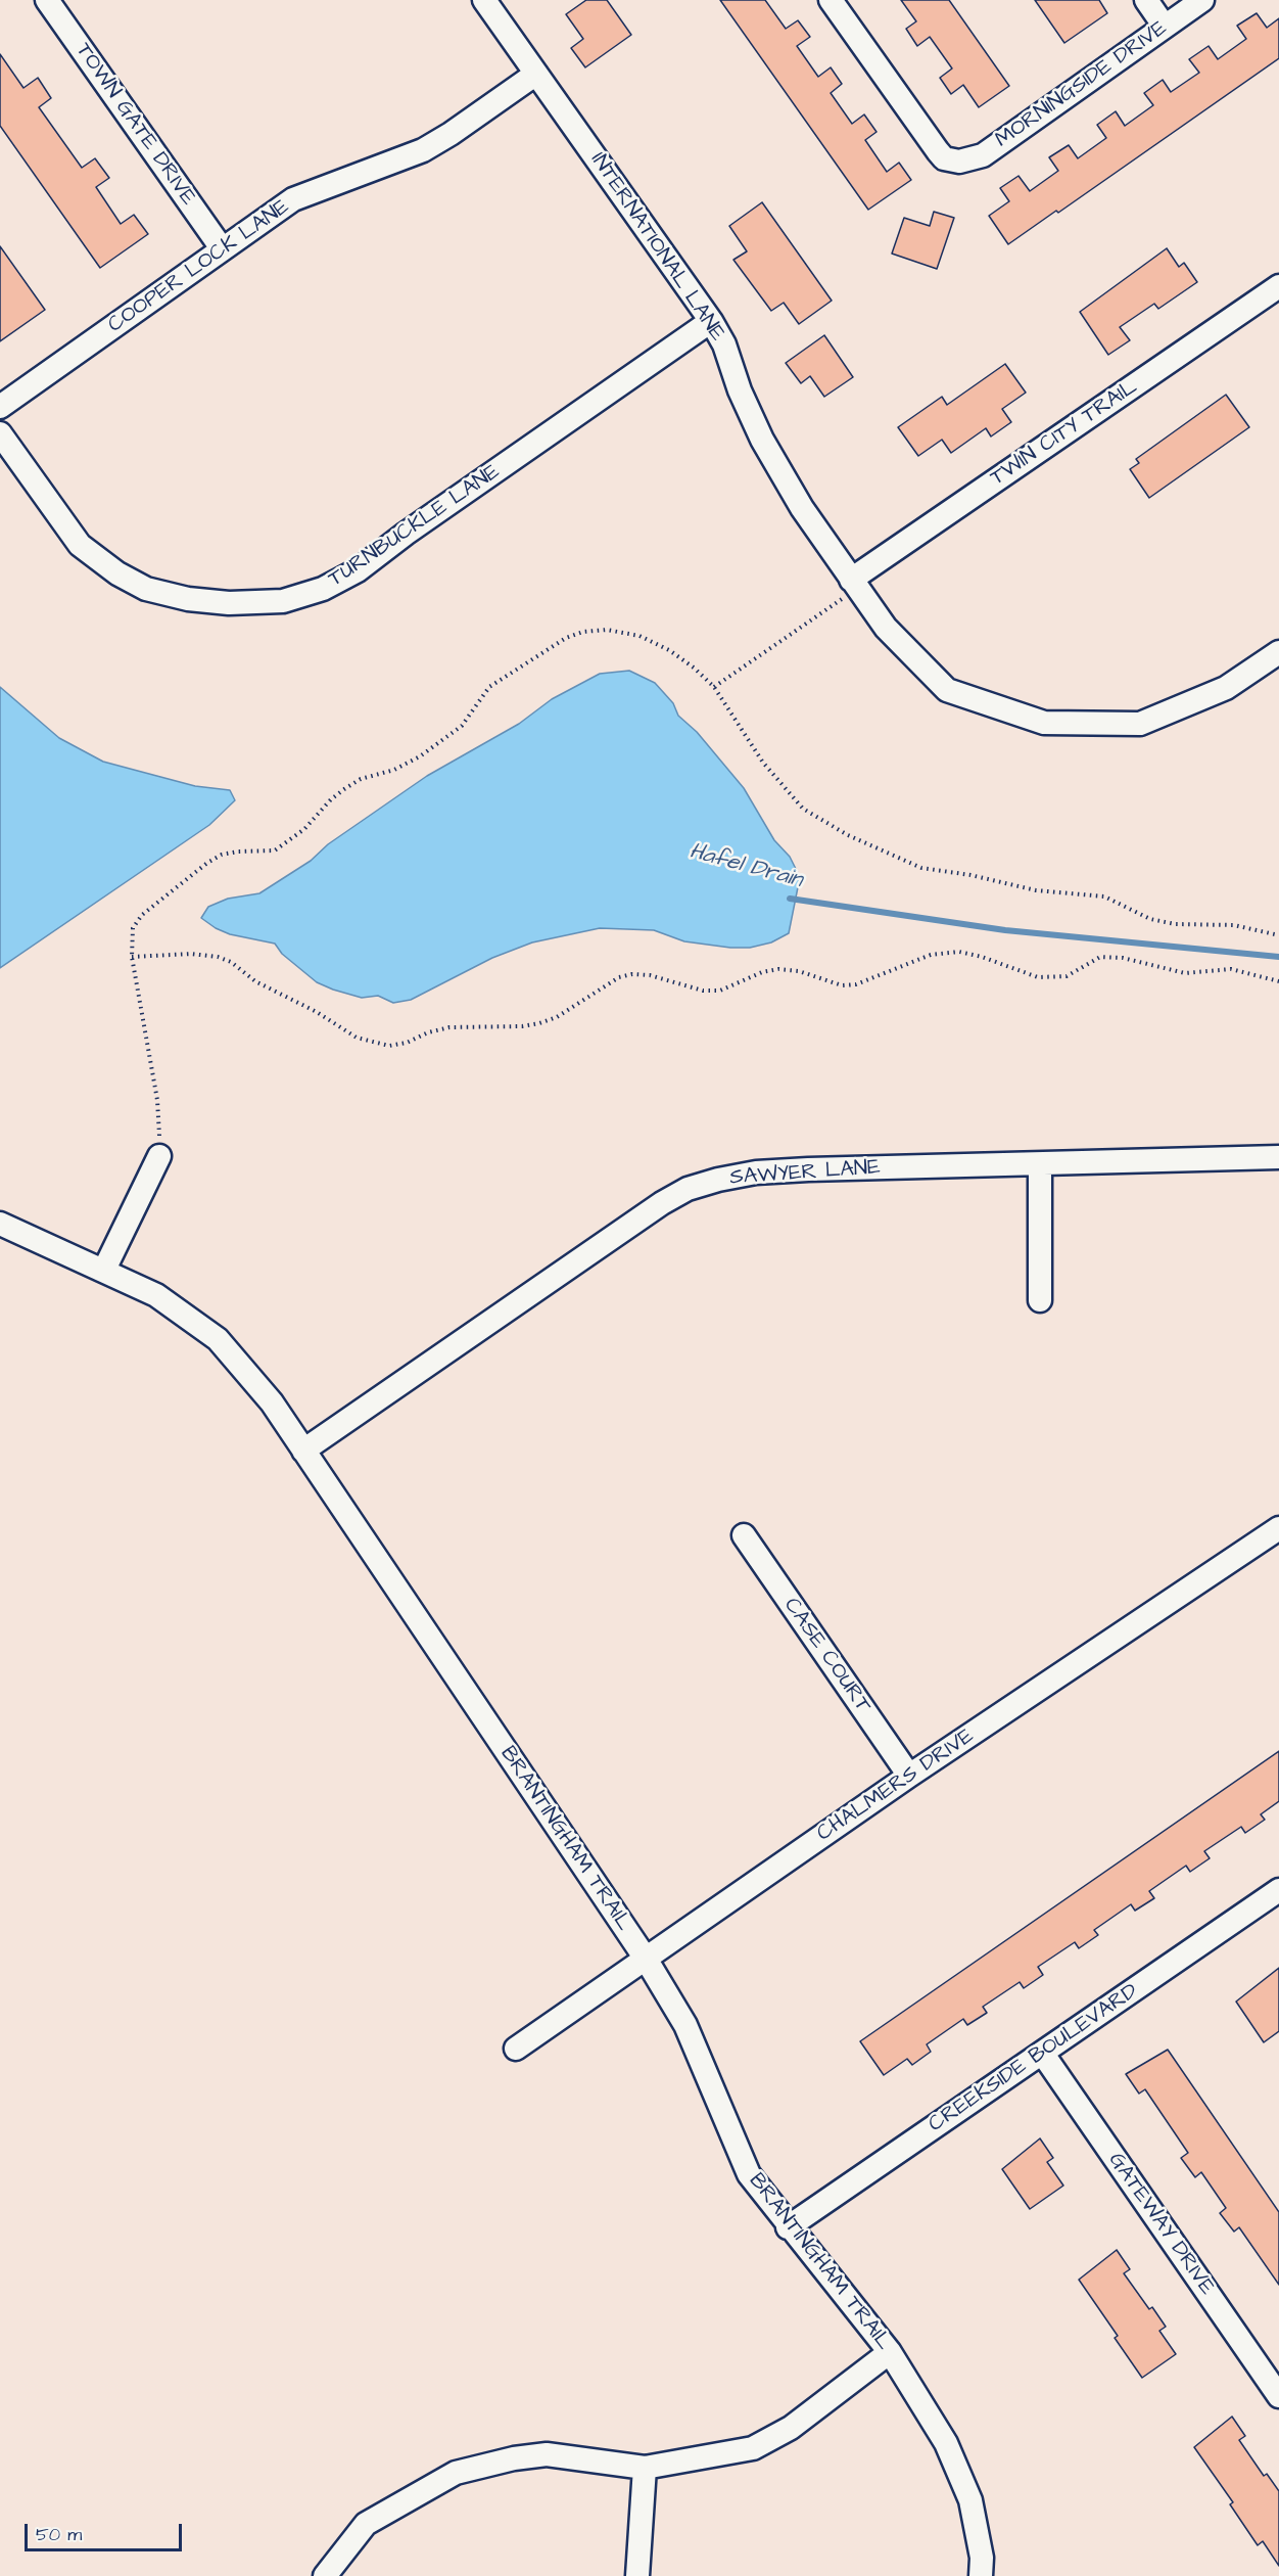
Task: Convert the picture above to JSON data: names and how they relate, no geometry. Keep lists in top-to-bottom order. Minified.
{"streets":{"street":["MORNINGSIDE DRIVE","TOWN GATE DRIVE","INTERNATIONAL LANE","COOPER LOCK LANE","TWIN CITY TRAIL","TURNBUCKLE LANE","SAWYER LANE","CASE COURT","CHALMERS DRIVE","BRANTINGHAM TRAIL","CREEKSIDE BOULEVARD","GATEWAY DRIVE"]},"crossings":[["TOWN GATE DRIVE","COOPER LOCK LANE"],["INTERNATIONAL LANE","COOPER LOCK LANE"],["INTERNATIONAL LANE","TWIN CITY TRAIL"],["INTERNATIONAL LANE","TURNBUCKLE LANE"],["SAWYER LANE","BRANTINGHAM TRAIL"],["CASE COURT","CHALMERS DRIVE"],["CHALMERS DRIVE","BRANTINGHAM TRAIL"],["BRANTINGHAM TRAIL","CREEKSIDE BOULEVARD"],["CREEKSIDE BOULEVARD","GATEWAY DRIVE"]],"water":["Hafel Drain"],"scale_bar":"50 m"}
